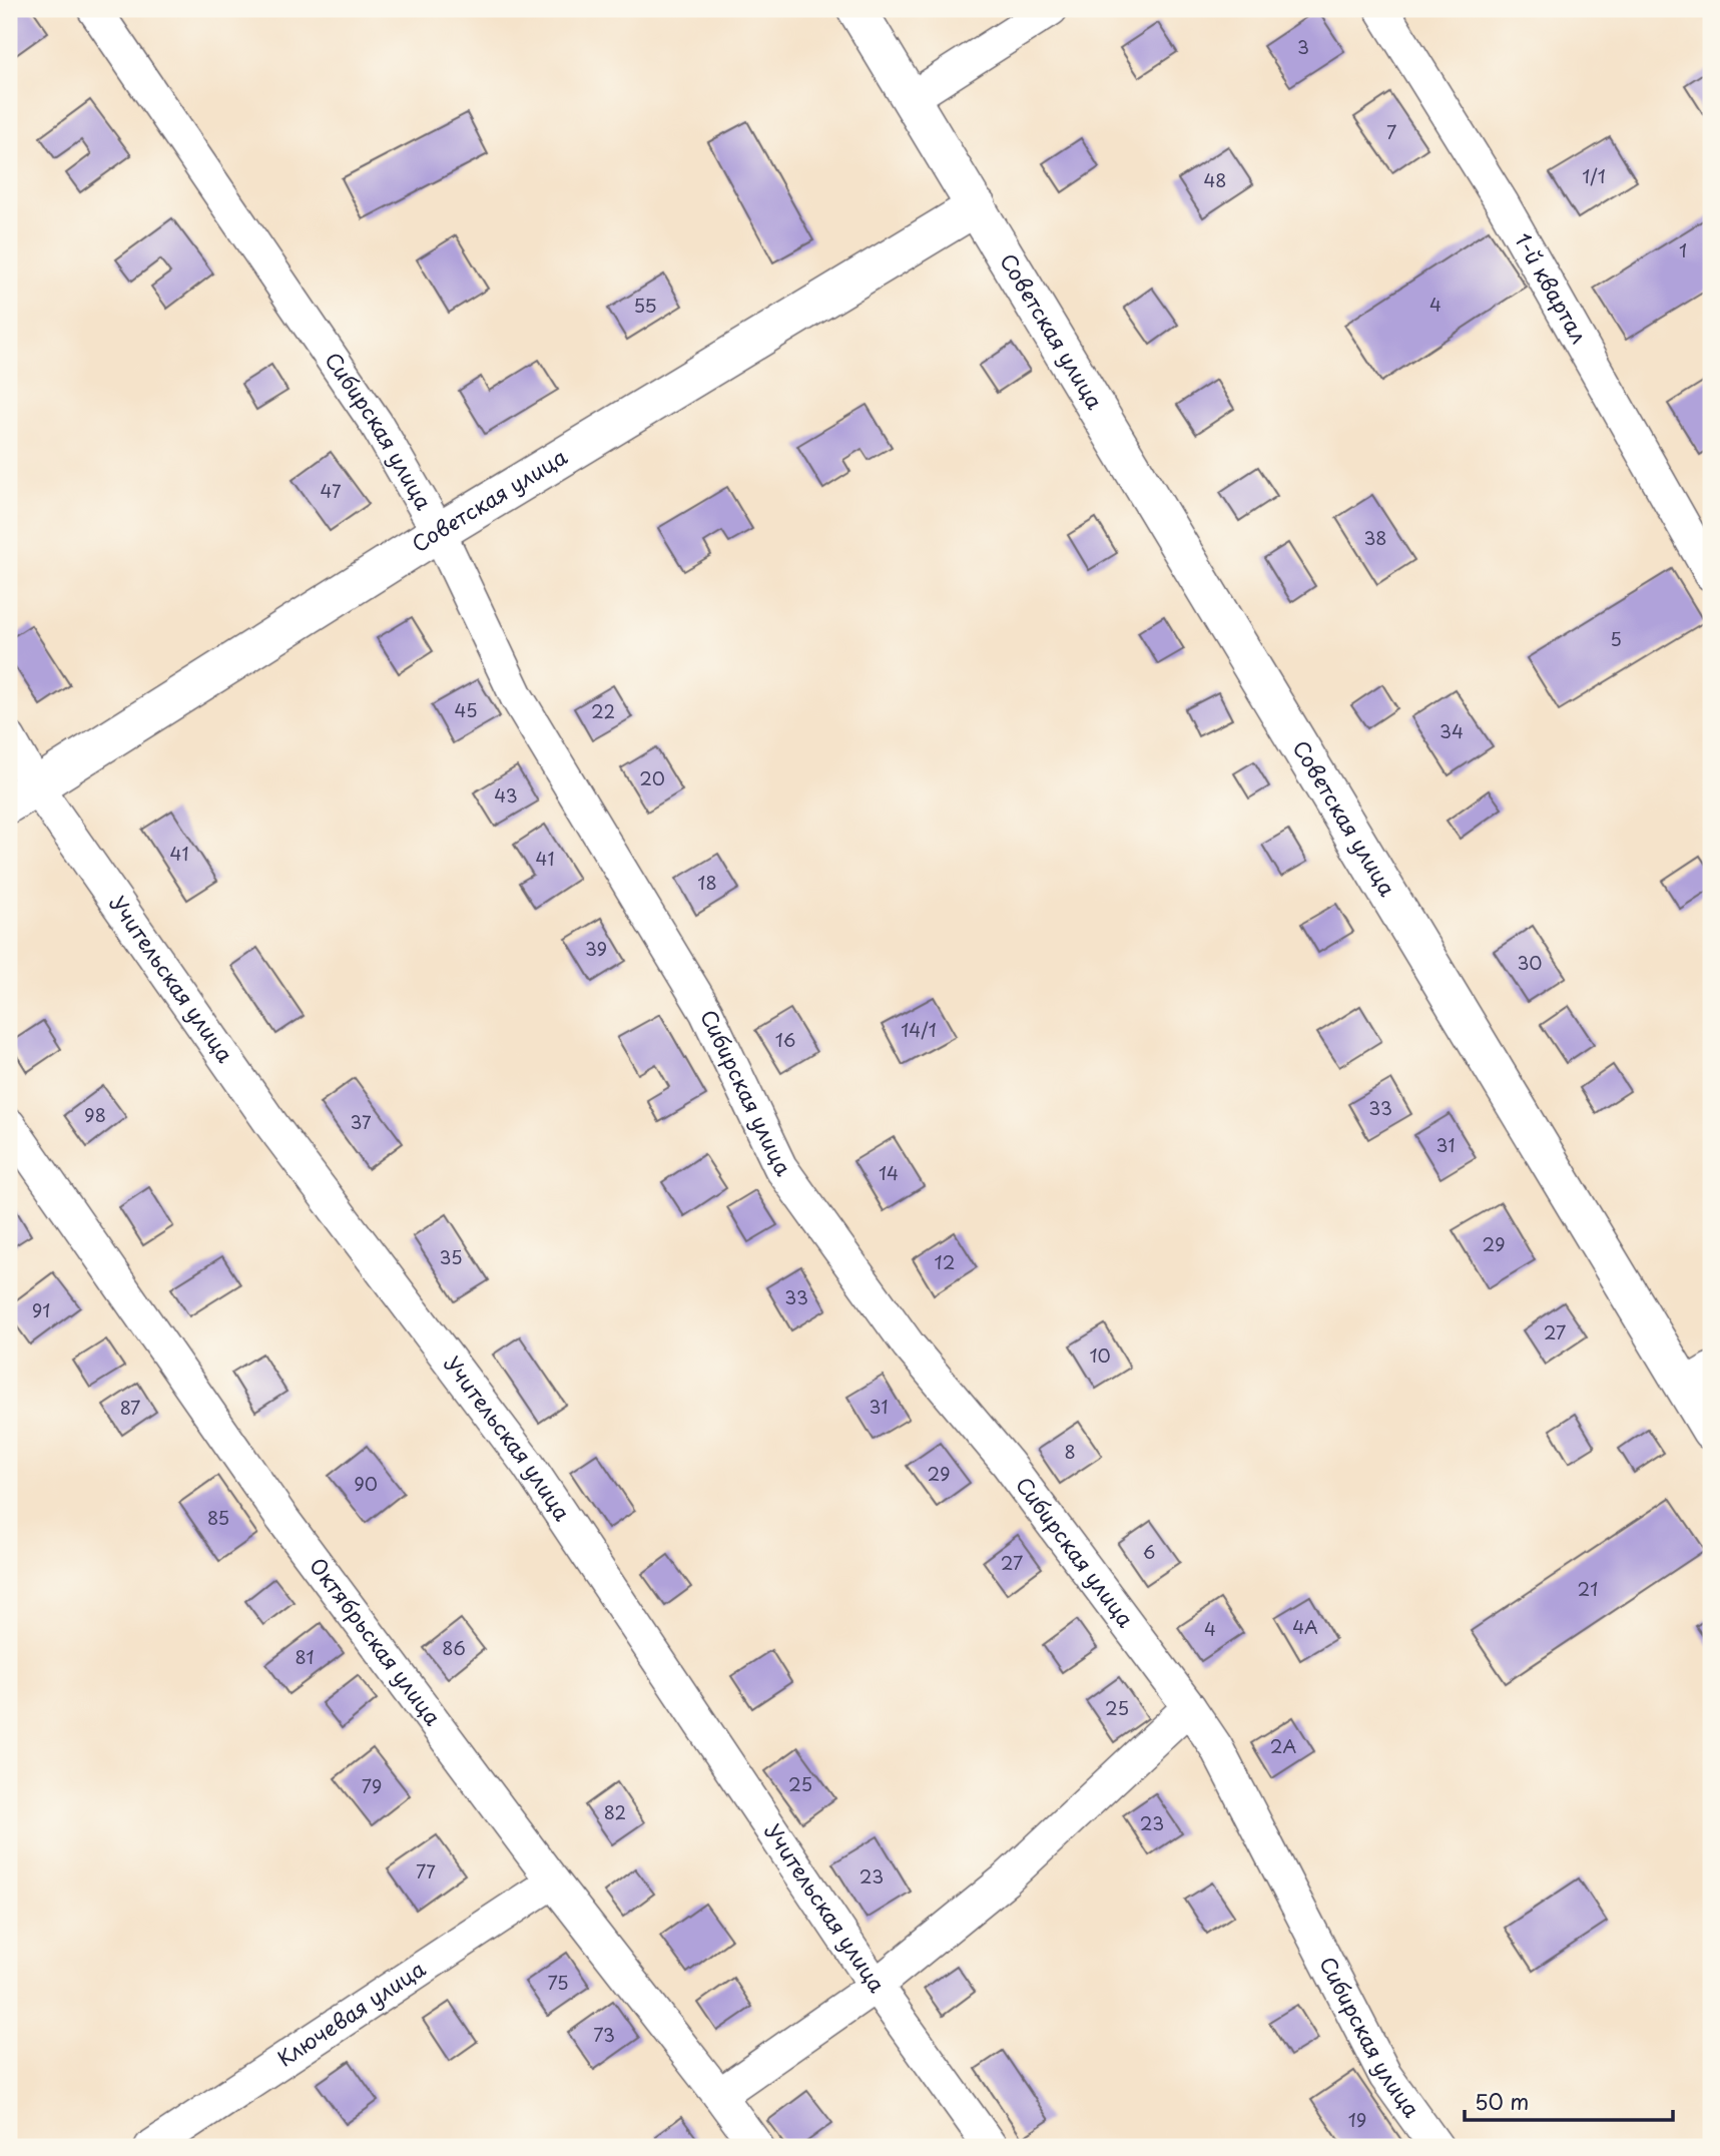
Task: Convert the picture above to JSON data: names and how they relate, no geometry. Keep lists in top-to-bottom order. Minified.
{"streets":{"main road":["Советская улица"],"street":["1-й квартал","Сибирская улица","Учительская улица","Октябрьская улица","Ключевая улица"]},"crossings":[["Советская улица","Сибирская улица"],["Советская улица","Учительская улица"],["Октябрьская улица","Ключевая улица"]],"house_numbers":["3","7","1/1","48","1","4","55","47","38","5","45","22","34","20","43","41","41","18","39","30","14/1","16","33","98","37","31","14","29","35","12","33","91","27","10","31","87","8","29","90","85","6","27","21","4А","4","86","81","25","2А","25","79","82","23","77","23","75","73","19"],"scale_bar":"50 m"}
